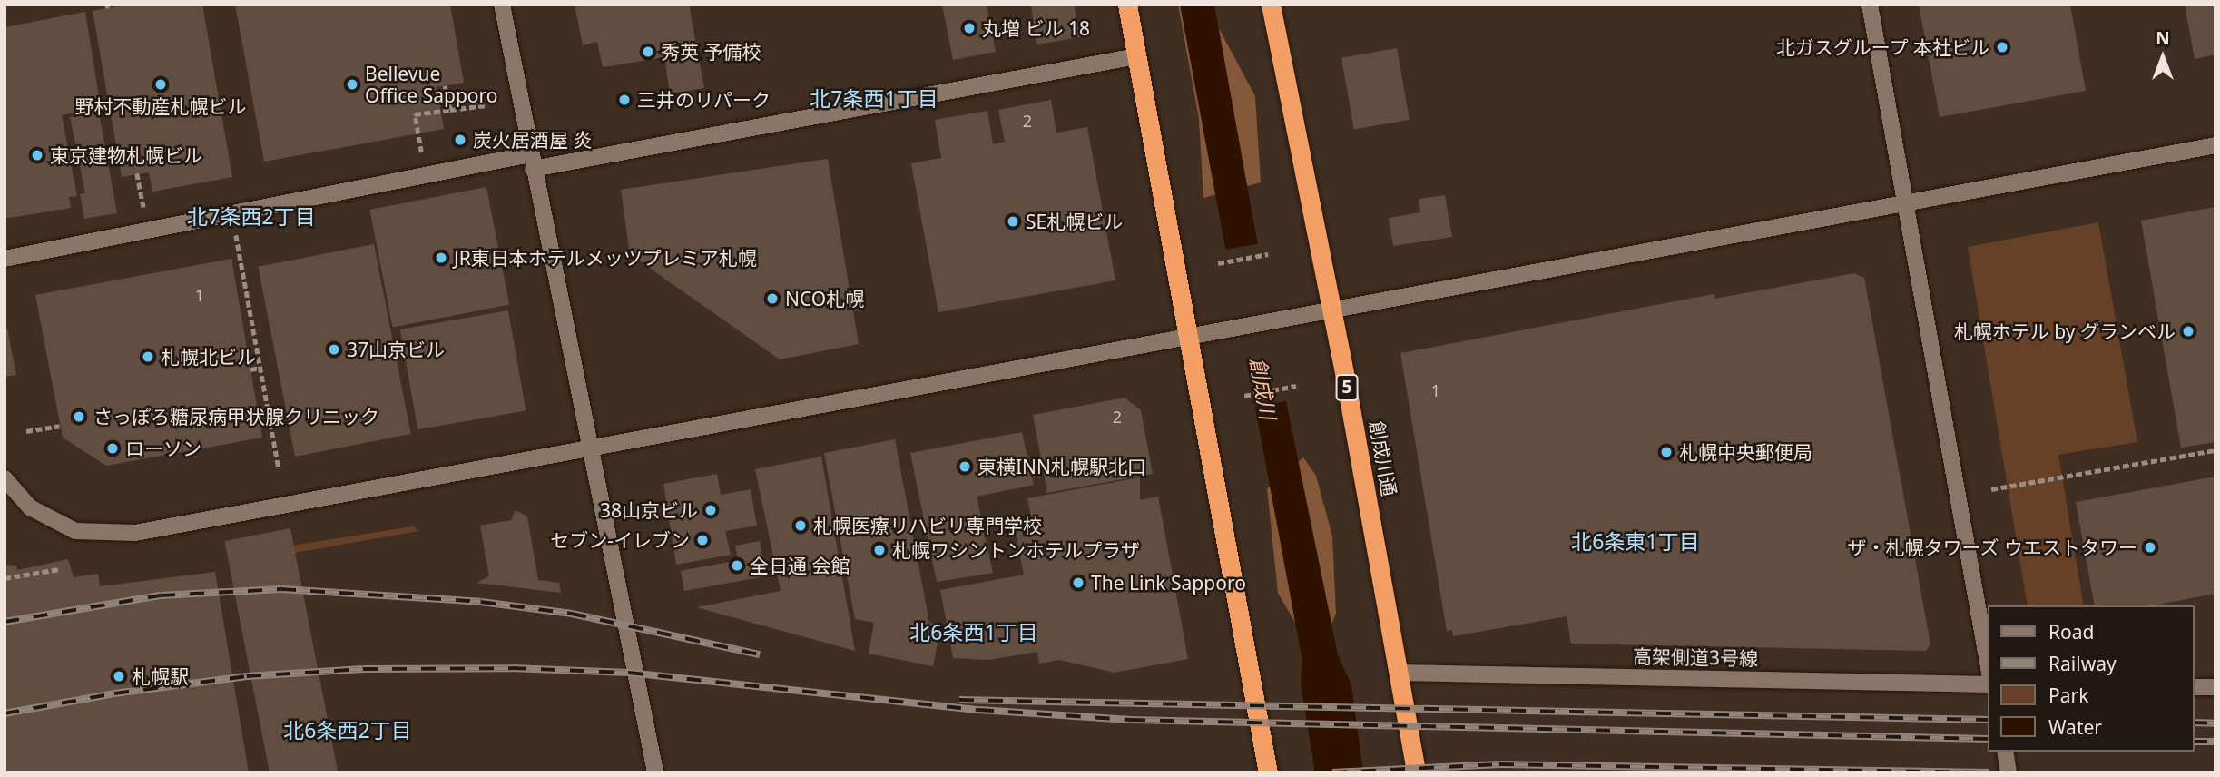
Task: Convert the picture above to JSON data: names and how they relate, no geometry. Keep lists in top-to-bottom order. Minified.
{"streets":{"highway":["5","創成川通"],"street":["高架側道3号線"]},"crossings":[["創成川通","高架側道3号線"]],"districts":["北7条西1丁目","北7条西2丁目","北6条東1丁目","北6条西1丁目","北6条西2丁目"],"water":["創成川"],"places":["丸増 ビル 18","北ガスグループ 本社ビル","秀英 予備校","野村不動産札幌ビル","Bellevue Office Sapporo","三井のリパーク","炭火居酒屋 炎","東京建物札幌ビル","SE札幌ビル","JR東日本ホテルメッツプレミア札幌","NCO札幌","札幌ホテル by グランベル","37山京ビル","札幌北ビル","さっぽろ糖尿病甲状腺クリニック","ローソン","札幌中央郵便局","東横INN札幌駅北口","38山京ビル","札幌医療リハビリ専門学校","セブン-イレブン","ザ・札幌タワーズ ウエストタワー","札幌ワシントンホテルプラザ","全日通 会館","The Link Sapporo","札幌駅"],"house_numbers":["2","1","1","2"],"legend":["Road","Railway","Park","Water"],"north":"top"}
